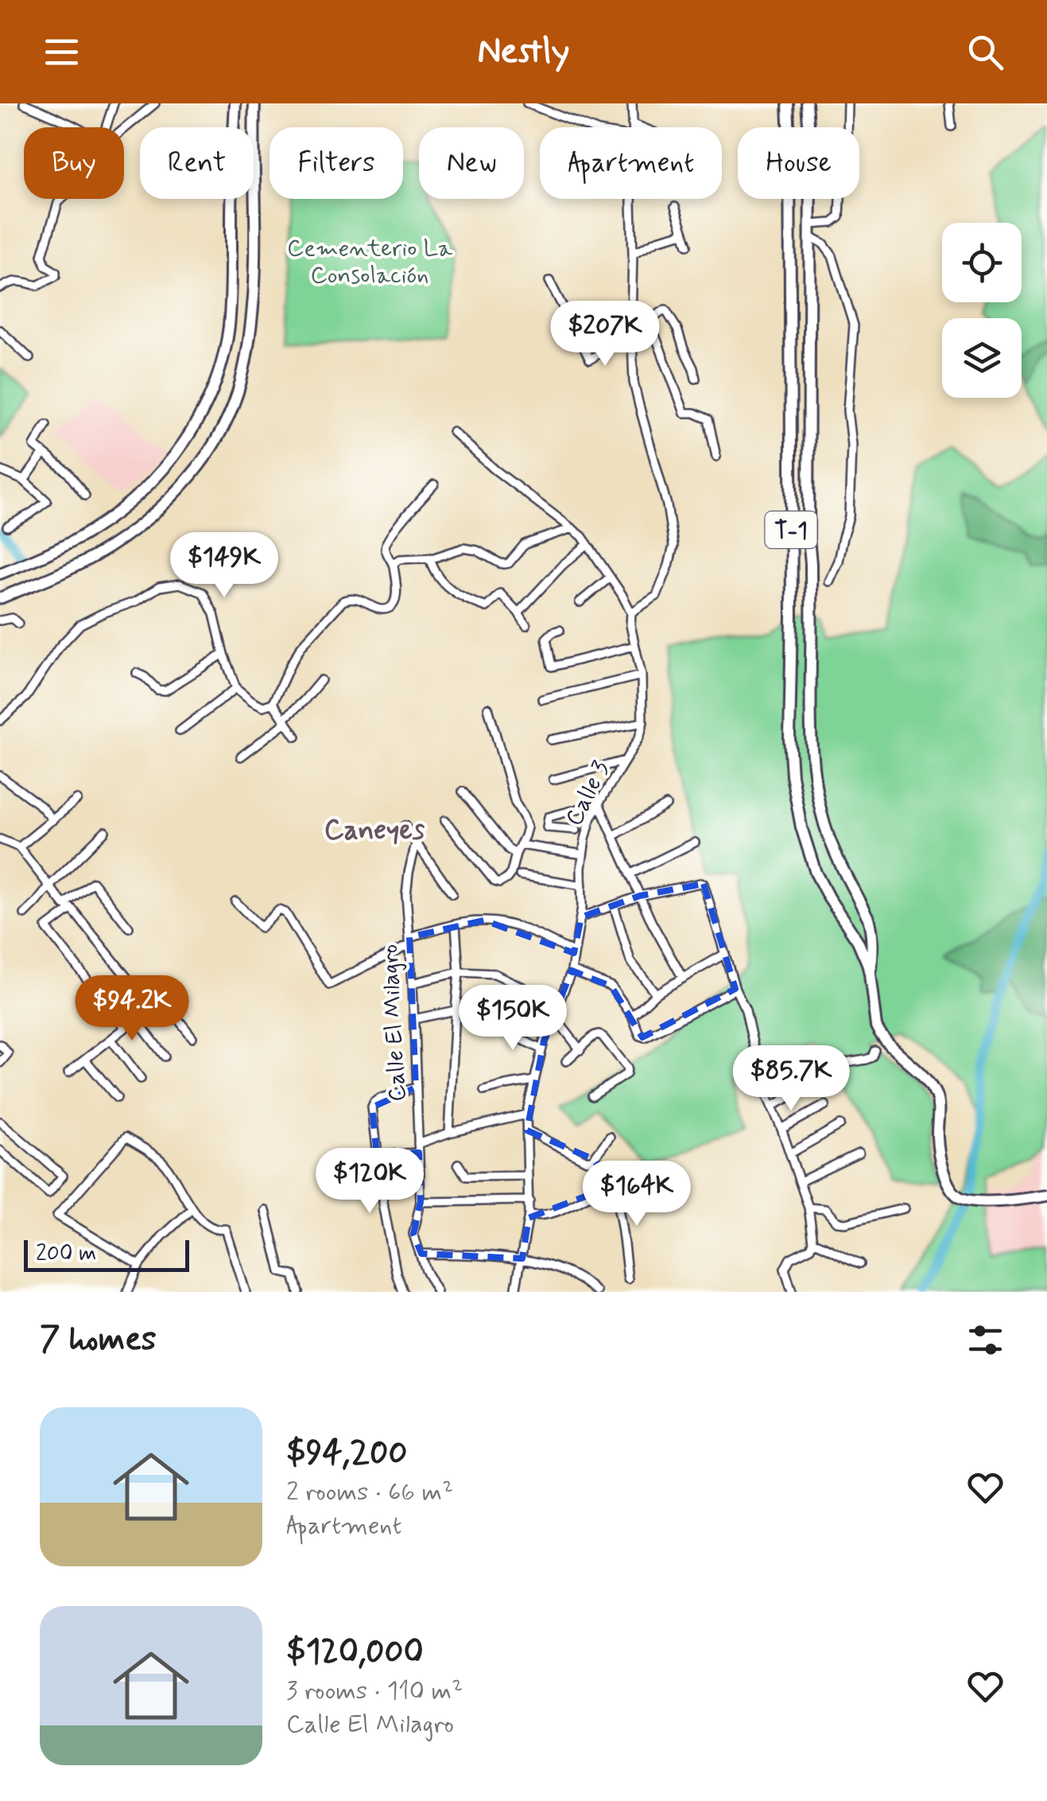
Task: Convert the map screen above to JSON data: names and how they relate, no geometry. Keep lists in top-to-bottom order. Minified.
{"streets":{"highway":["T-1"],"street":["Calle 3","Calle El Milagro"]},"districts":["Caneyes"],"parks":["Cementerio La Consolación"],"scale_bar":"200 m","page":{"header":"Nestly","chip":["Buy","Rent","Filters","New","Apartment","House"],"price":["$207K","$149K","$94.2K","$150K","$85.7K","$120K","$164K"],"scale":"200 m","heading":"7 homes","list":[{"name":"$94,200","note":"2 rooms · 66 m² · Apartment"},{"name":"$120,000","note":"3 rooms · 110 m² · Calle El Milagro"}]}}
